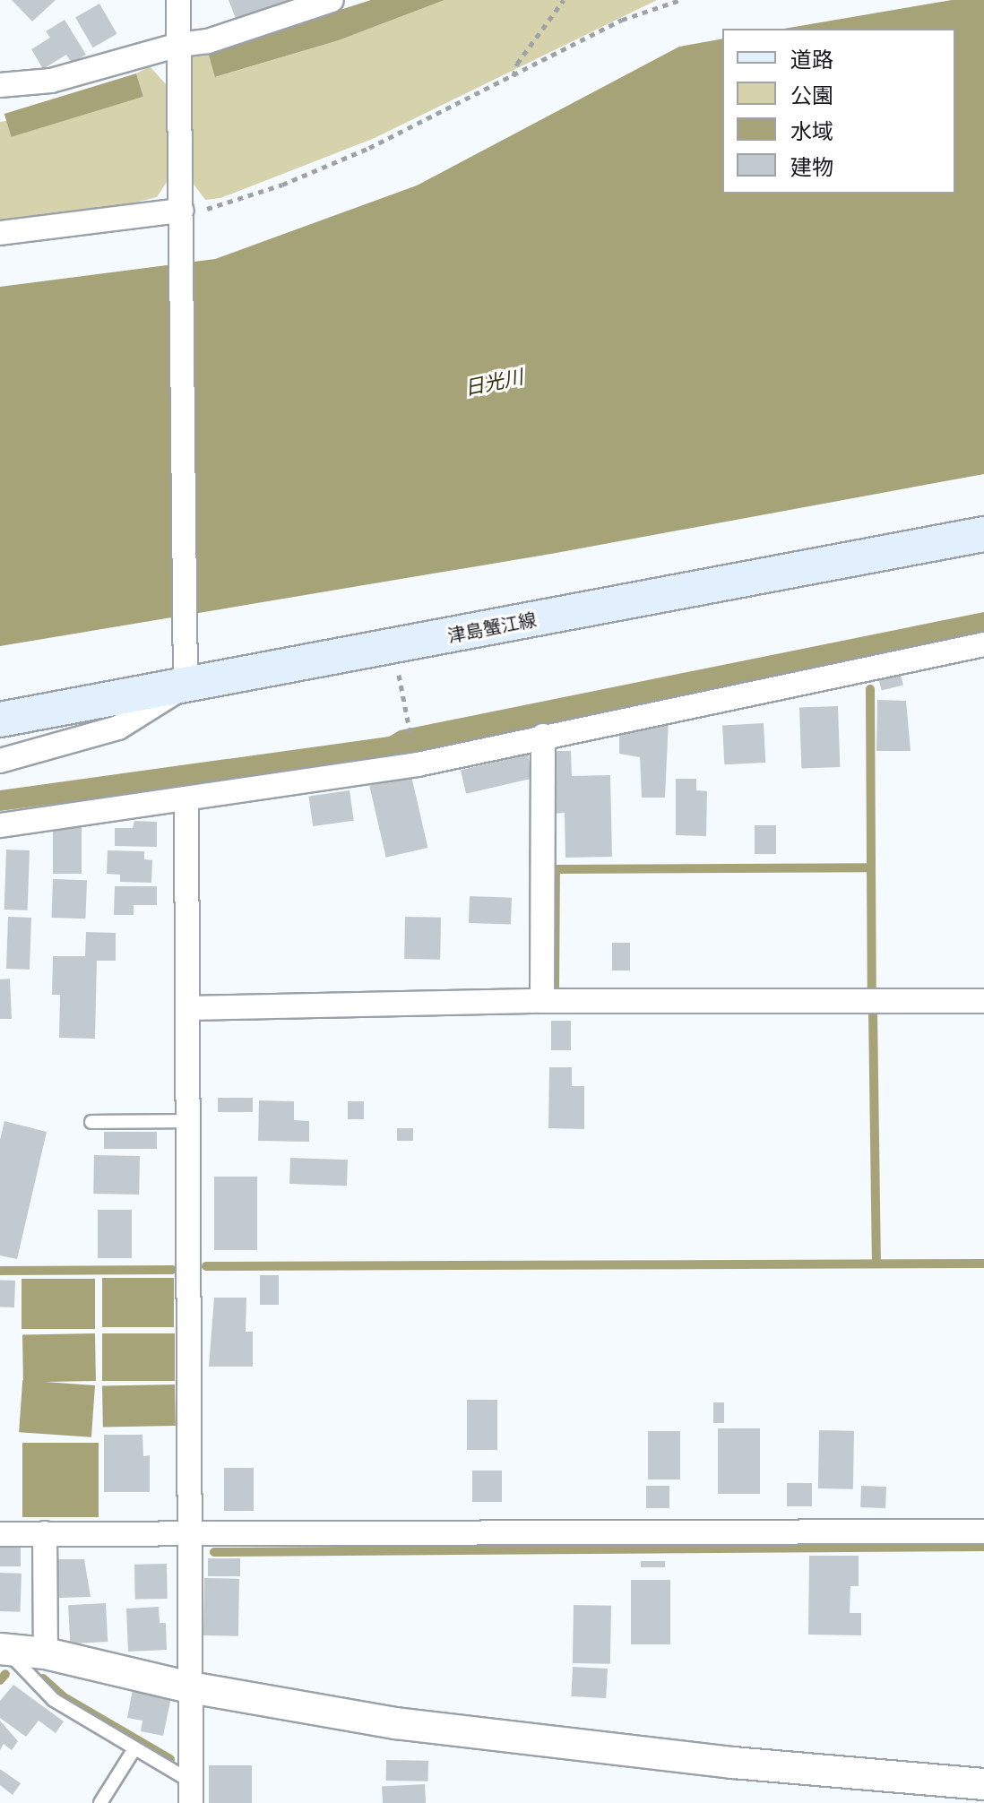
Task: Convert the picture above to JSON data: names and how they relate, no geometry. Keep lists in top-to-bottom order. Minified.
{"streets":{"main road":["津島蟹江線"]},"water":["日光川"],"legend":["道路","公園","水域","建物"]}
